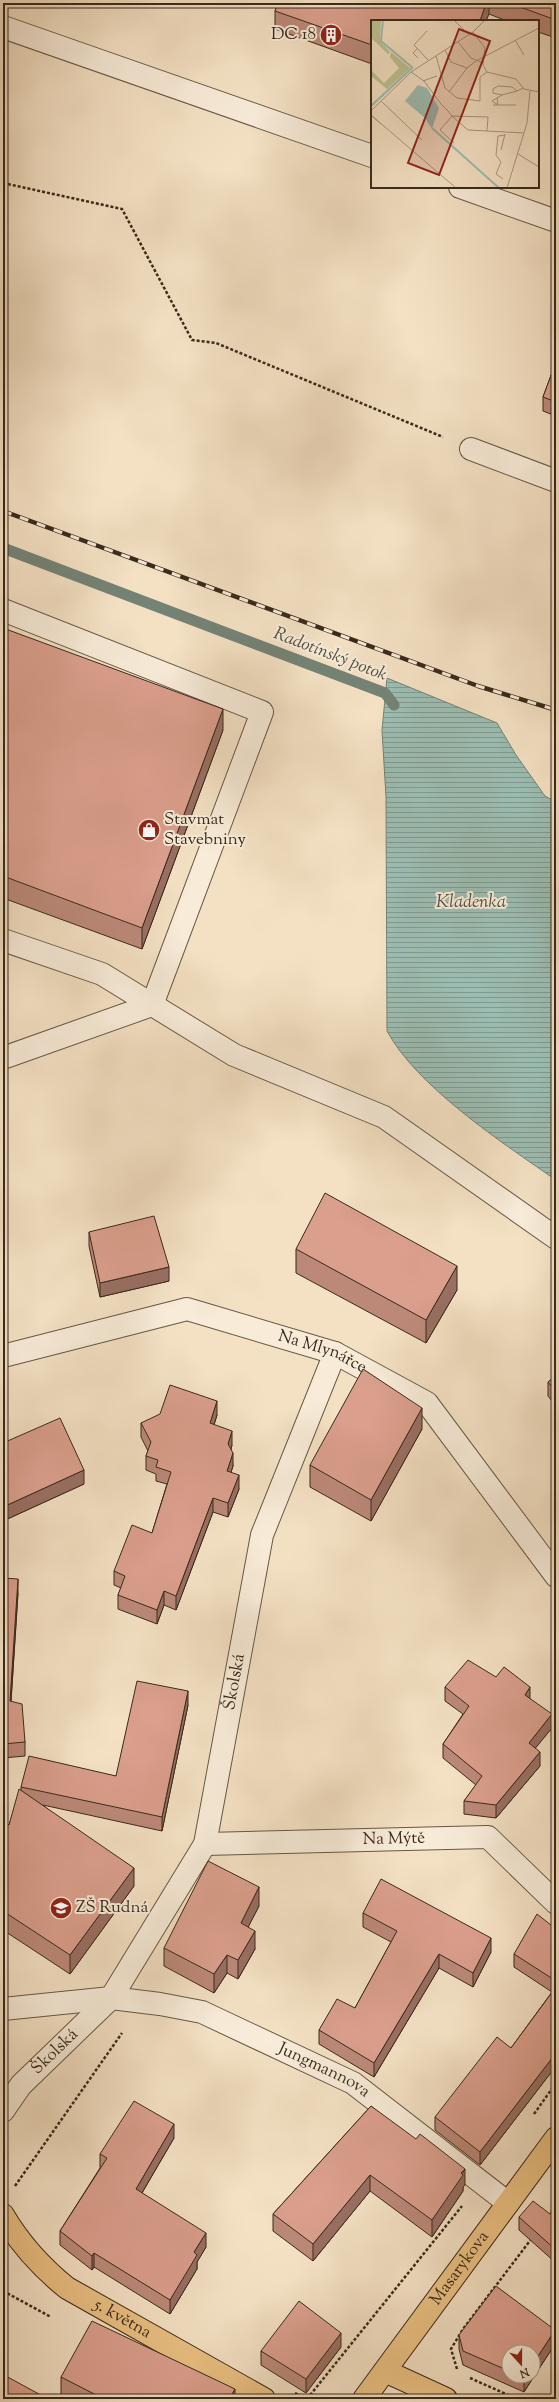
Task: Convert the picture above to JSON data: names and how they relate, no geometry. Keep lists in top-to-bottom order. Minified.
{"streets":{"main road":["Masarykova","5. května"],"street":["Na Mlynářce","Školská","Na Mýtě","Jungmannova"]},"crossings":[["Na Mlynářce","Školská"],["Školská","Na Mýtě"],["Školská","Jungmannova"],["Jungmannova","Masarykova"]],"water":["Radotínský potok","Kladenka"],"places":{"building":["DC 18"],"shop":["Stavmat Stavebniny"],"school or university":["ZŠ Rudná"]},"north":"bottom"}
